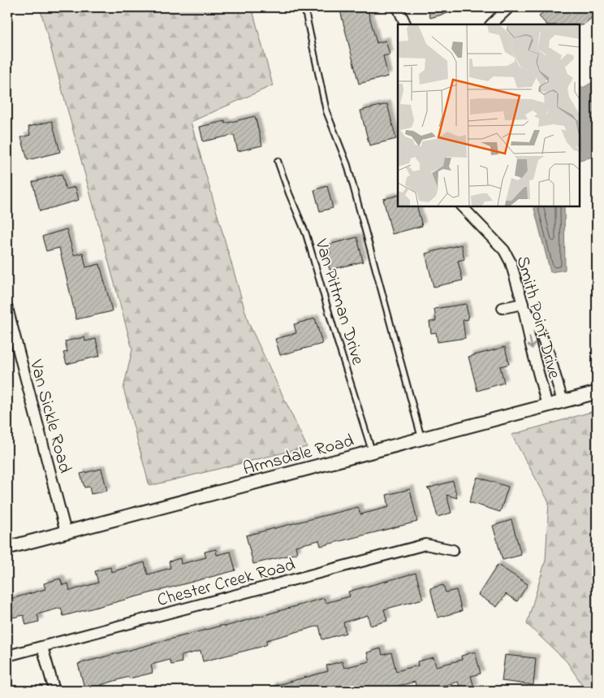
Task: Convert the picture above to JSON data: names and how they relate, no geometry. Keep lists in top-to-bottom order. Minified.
{"streets":{"street":["Smith Point Drive","Van Sickle Road","Armsdale Road","Chester Creek Road"],"lane":["Van Pittman Drive"]},"crossings":[["Van Pittman Drive","Armsdale Road"],["Smith Point Drive","Armsdale Road"],["Van Sickle Road","Armsdale Road"]]}
